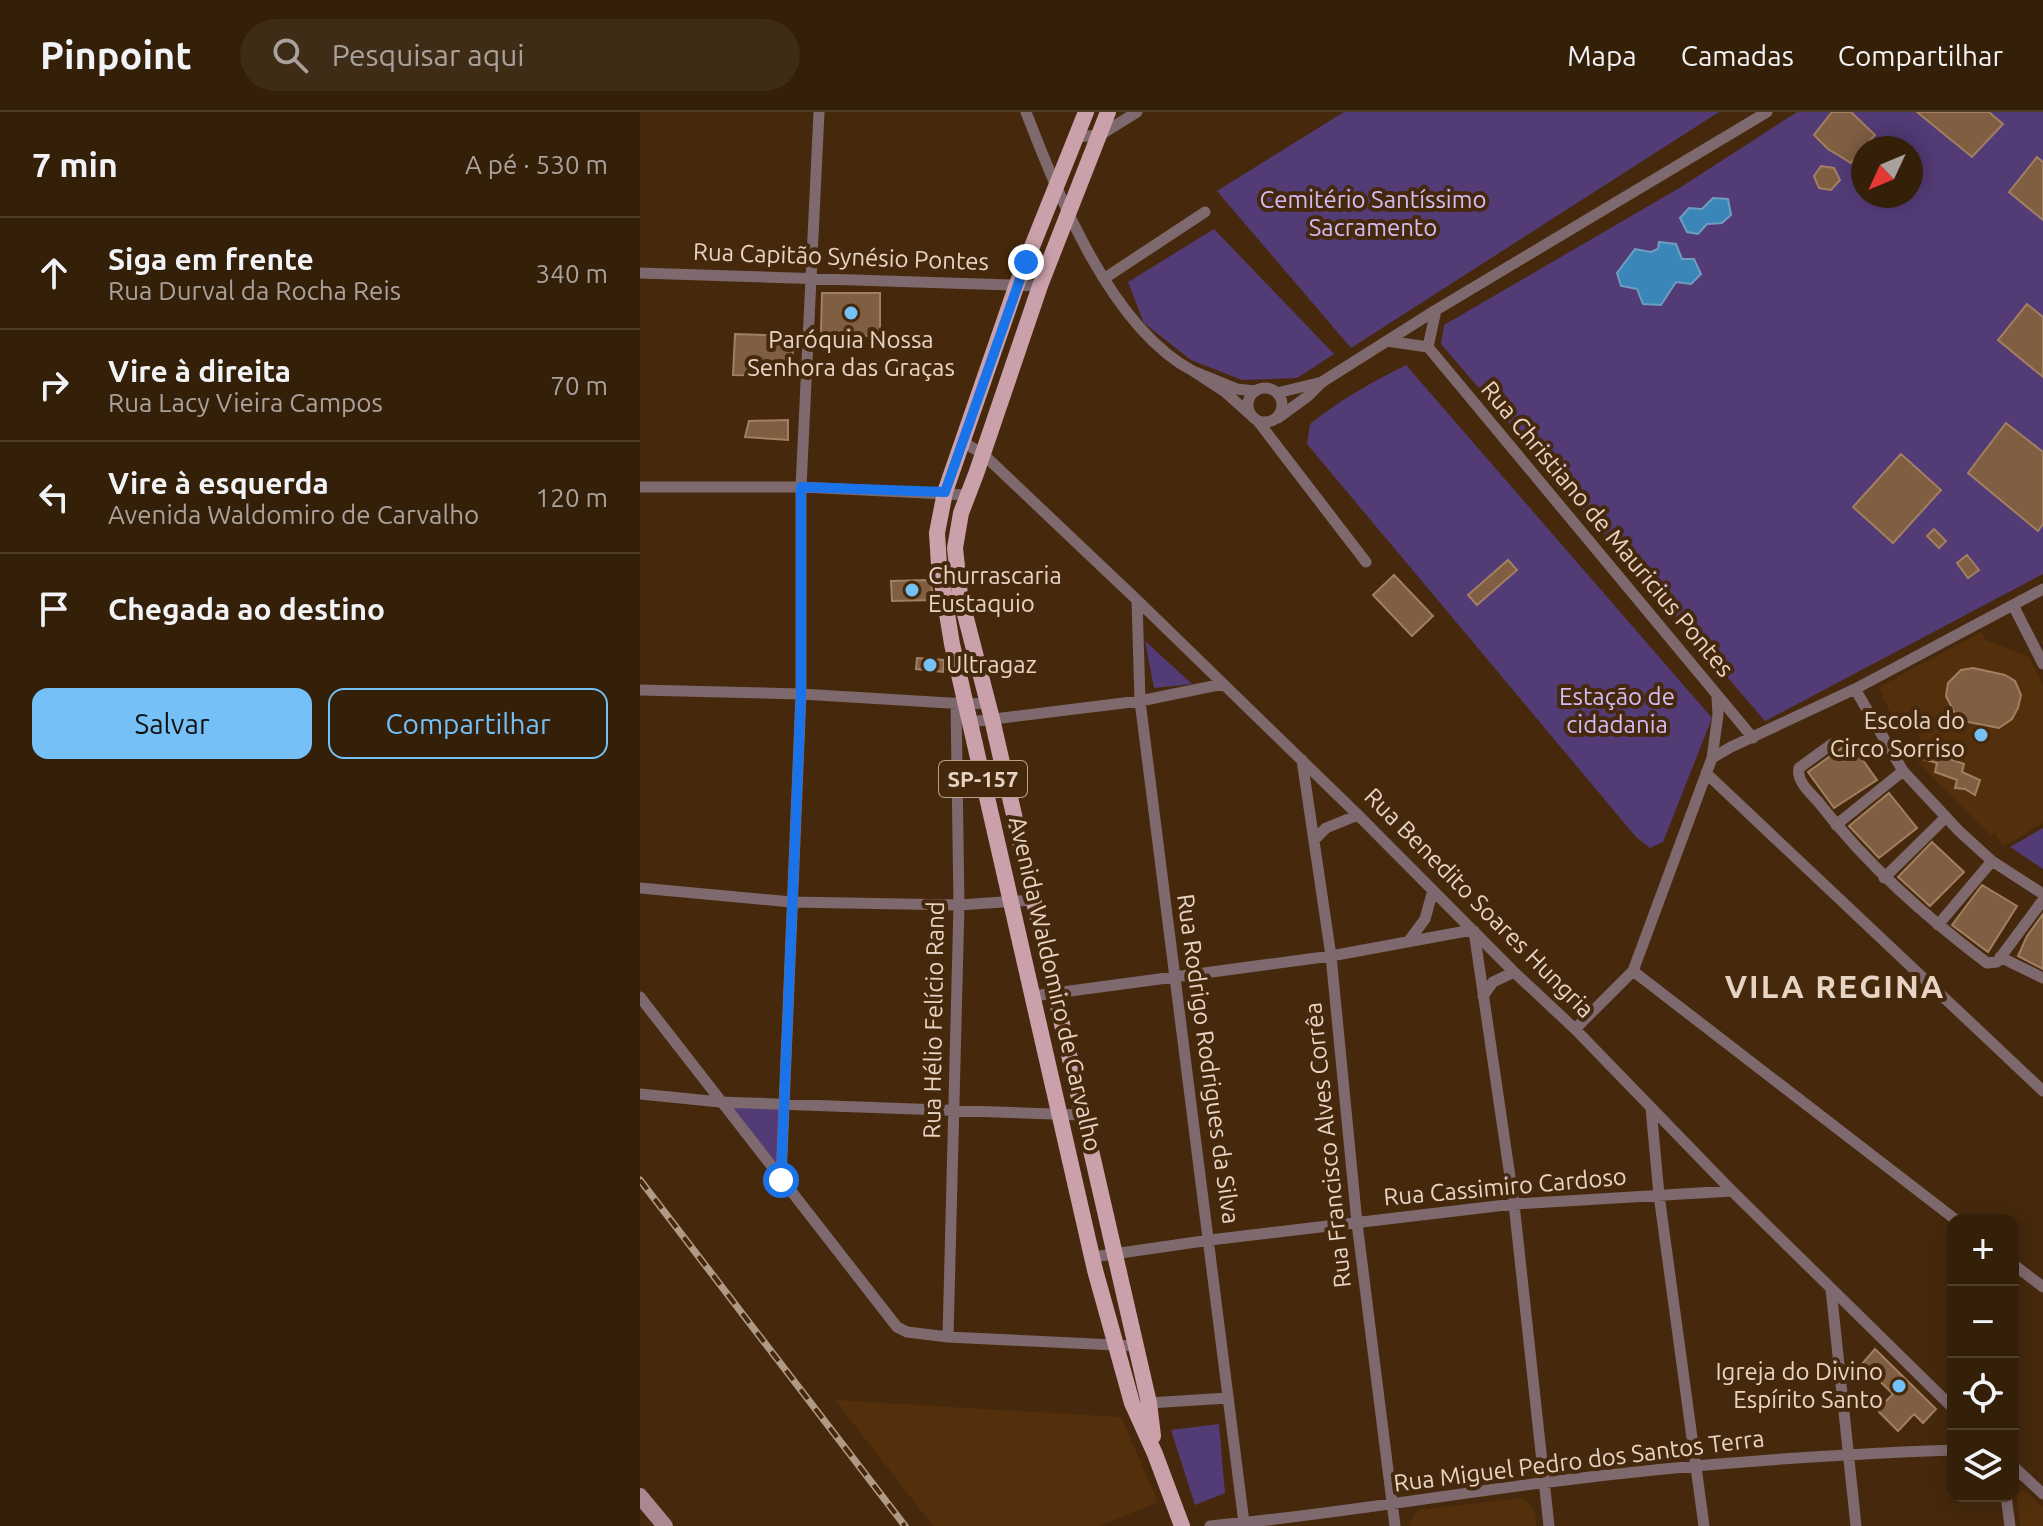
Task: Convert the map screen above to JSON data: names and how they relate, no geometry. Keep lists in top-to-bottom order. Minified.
{"streets":{"main road":["SP-157","Avenida Waldomiro de Carvalho"],"street":["Rua Capitão Synésio Pontes","Rua Christiano de Mauricius Pontes","Rua Benedito Soares Hungria","Rua Hélio Felício Rand","Rua Rodrigo Rodrigues da Silva","Rua Francisco Alves Corrêa","Rua Cassimiro Cardoso","Rua Miguel Pedro dos Santos Terra"]},"crossings":[["Rua Capitão Synésio Pontes","Avenida Waldomiro de Carvalho"],["Rua Benedito Soares Hungria","Avenida Waldomiro de Carvalho"],["Rua Benedito Soares Hungria","Rua Rodrigo Rodrigues da Silva"],["Rua Benedito Soares Hungria","Rua Francisco Alves Corrêa"],["Rua Benedito Soares Hungria","Rua Cassimiro Cardoso"],["Avenida Waldomiro de Carvalho","Rua Hélio Felício Rand"],["Avenida Waldomiro de Carvalho","Rua Cassimiro Cardoso"],["Rua Rodrigo Rodrigues da Silva","Rua Cassimiro Cardoso"],["Rua Rodrigo Rodrigues da Silva","Rua Miguel Pedro dos Santos Terra"],["Rua Francisco Alves Corrêa","Rua Cassimiro Cardoso"],["Rua Francisco Alves Corrêa","Rua Miguel Pedro dos Santos Terra"]],"districts":["VILA REGINA"],"parks":["Cemitério Santíssimo Sacramento","Estação de cidadania"],"places":["Paróquia Nossa Senhora das Graças","Churrascaria Eustaquio","Ultragaz","Escola do Circo Sorriso","Igreja do Divino Espírito Santo"],"north":"bottom left","page":{"header":"Pinpoint","search":"Pesquisar aqui","nav":["Mapa","Camadas","Compartilhar"],"heading":["7 min","A pé · 530 m"],"list":[["Siga em frente","Rua Durval da Rocha Reis","340 m"],["Vire à direita","Rua Lacy Vieira Campos","70 m"],["Vire à esquerda","Avenida Waldomiro de Carvalho","120 m"],"Chegada ao destino"],"buttons":["Salvar","Compartilhar"],"map_buttons":["+","−"]}}
